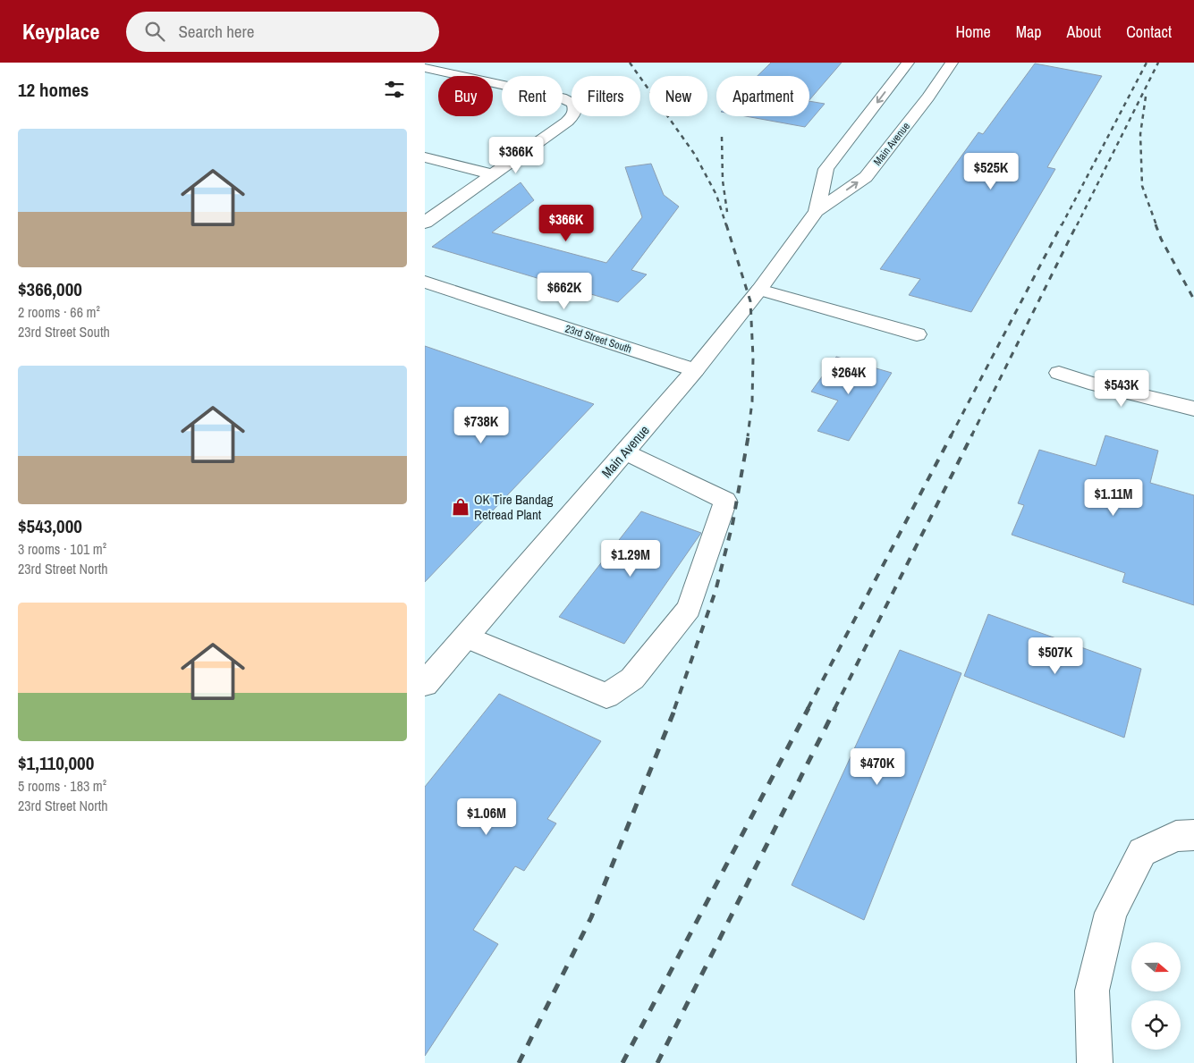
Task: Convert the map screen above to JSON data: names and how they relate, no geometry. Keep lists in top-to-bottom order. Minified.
{"streets":{"main road":["Main Avenue","23rd Street South"]},"crossings":[["Main Avenue","23rd Street South"]],"places":{"shop":["OK Tire Bandag Retread Plant"]},"north":"right","page":{"header":"Keyplace","search":"Search here","nav":["Home","Map","About","Contact"],"heading":"12 homes","chip":["Buy","Rent","Filters","New","Apartment"],"list":[{"name":"$366,000","note":"2 rooms · 66 m² · 23rd Street South"},{"name":"$543,000","note":"3 rooms · 101 m² · 23rd Street North"},{"name":"$1,110,000","note":"5 rooms · 183 m² · 23rd Street North"}],"price":["$366K","$525K","$366K","$662K","$264K","$543K","$738K","$1.11M","$1.29M","$507K","$470K","$1.06M"]}}
